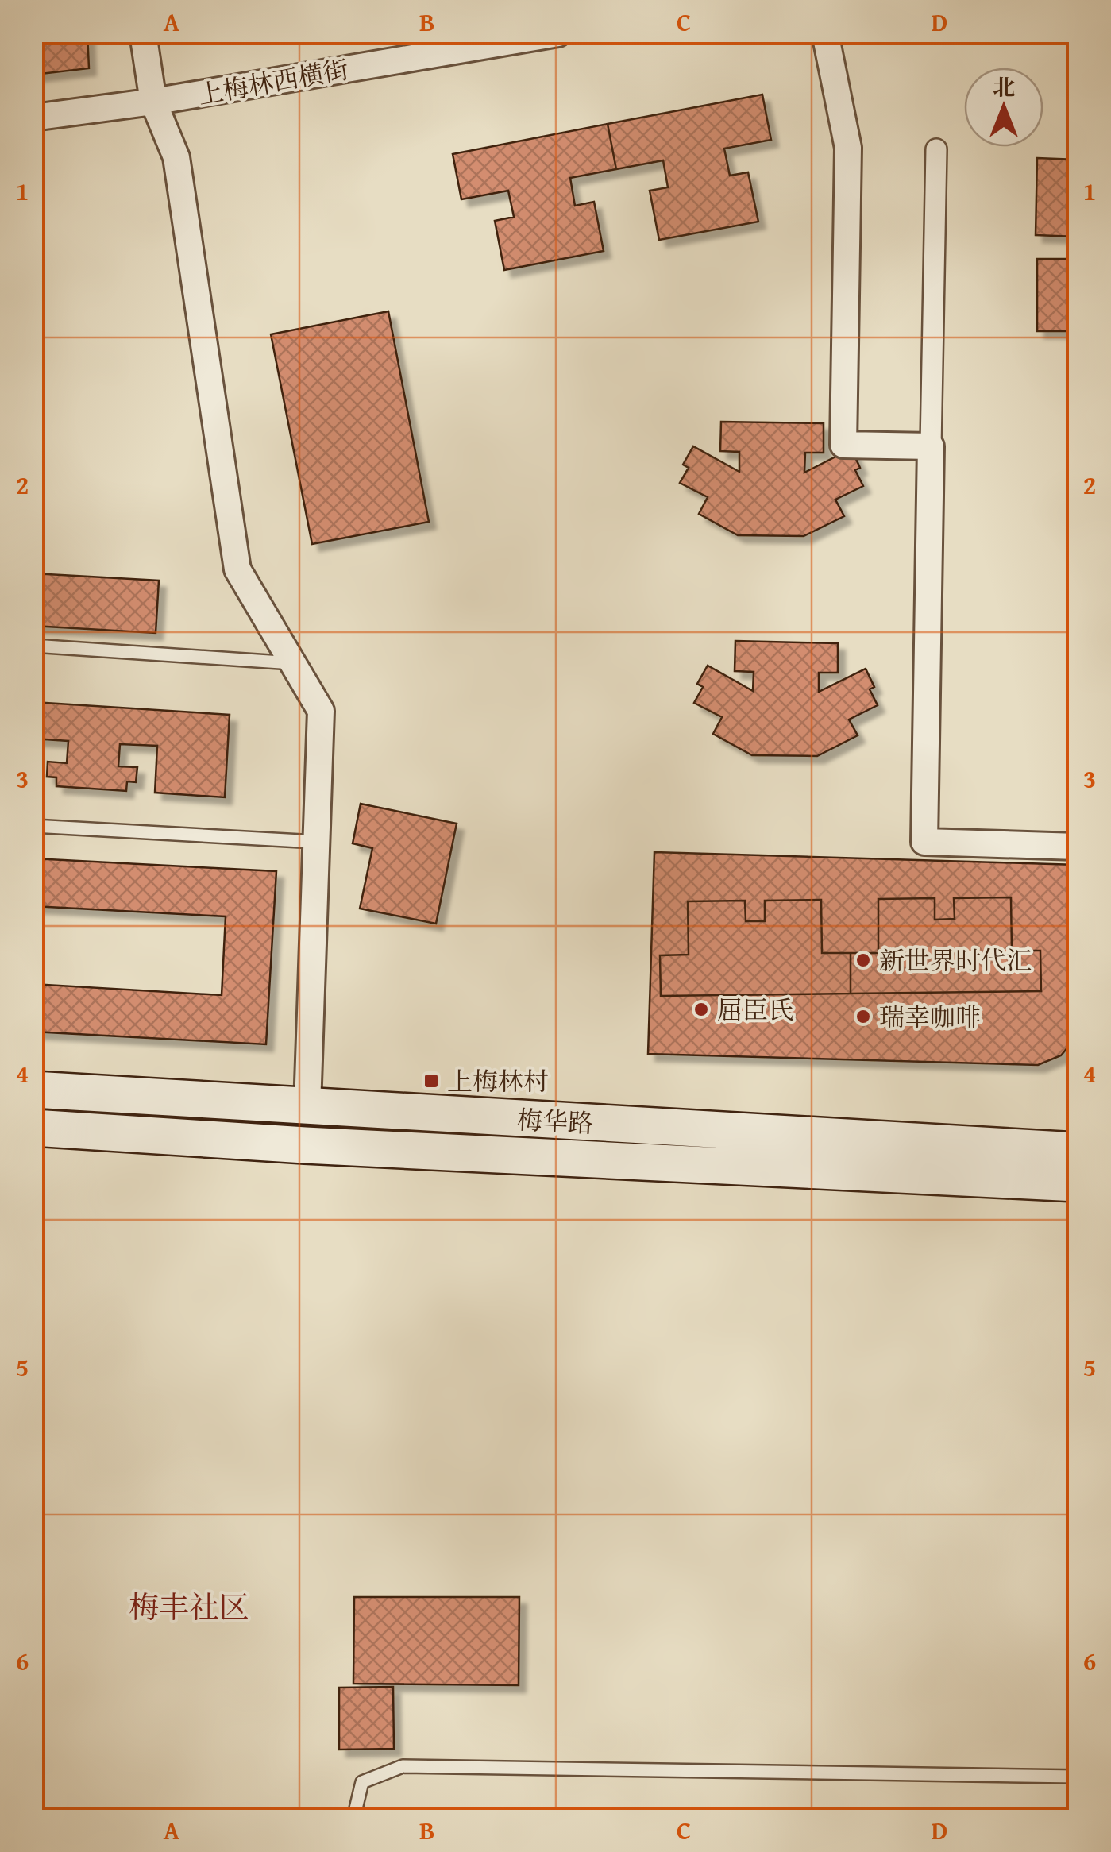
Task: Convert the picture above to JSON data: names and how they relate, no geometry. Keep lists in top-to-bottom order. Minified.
{"streets":{"main road":["梅华路"],"street":["上梅林西横街"]},"districts":["梅丰社区"],"places":{"other":["新世界时代汇","屈臣氏","瑞幸咖啡"],"transit":["上梅林村"]},"north":"top","grid":{"columns":["A","B","C","D"],"rows":["1","2","3","4","5","6"]}}
